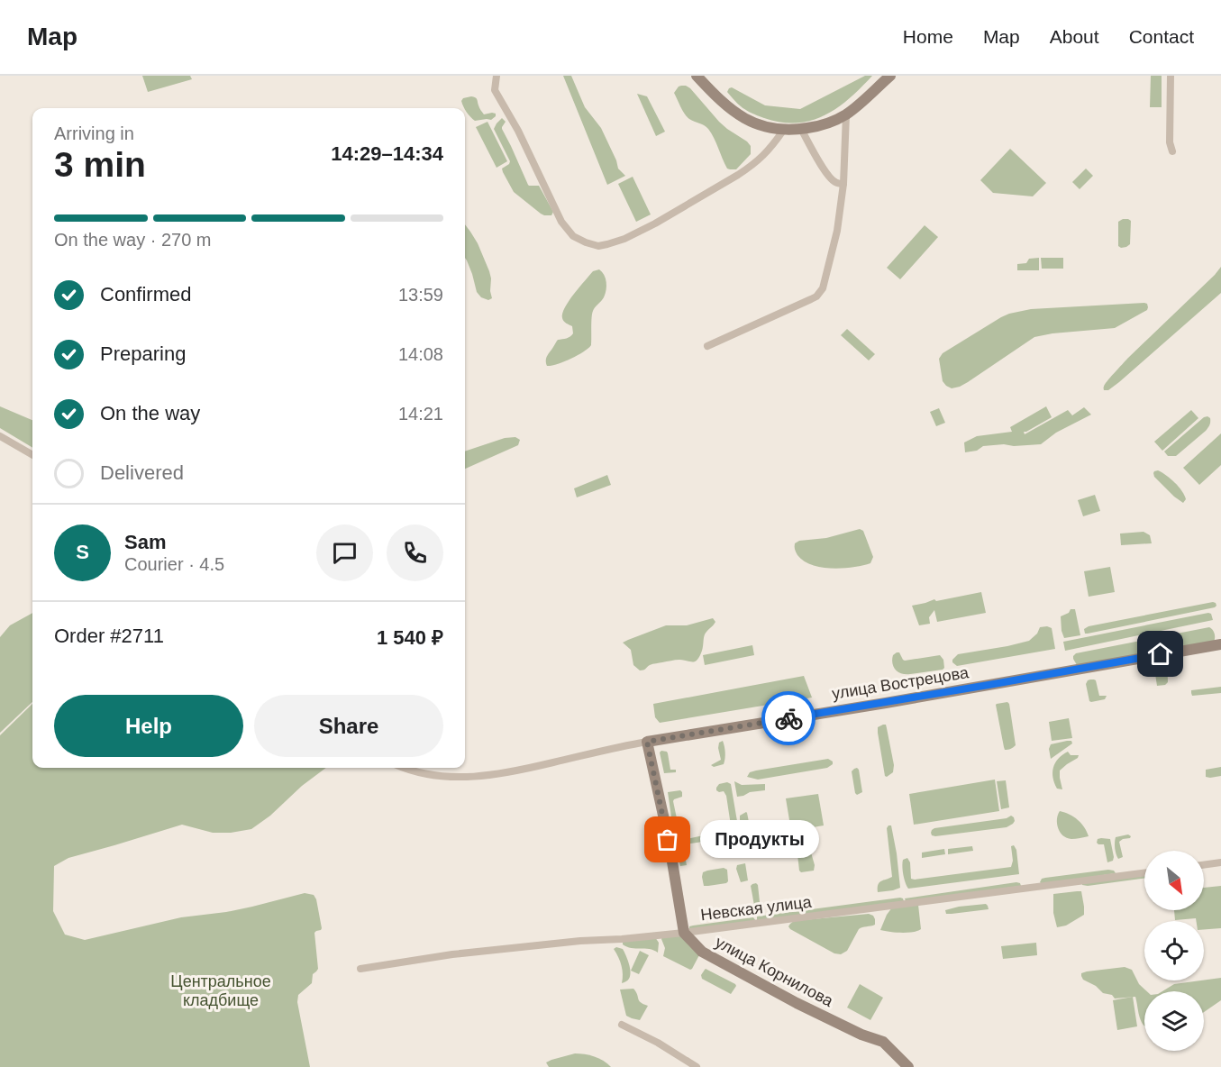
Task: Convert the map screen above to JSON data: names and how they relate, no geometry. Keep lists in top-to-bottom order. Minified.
{"streets":{"street":["улица Вострецова","Невская улица","улица Корнилова"]},"crossings":[["Невская улица","улица Корнилова"]],"parks":["Центральное кладбище"],"places":["Продукты"],"north":"bottom right","page":{"header":"Map","nav":["Home","Map","About","Contact"],"heading":["3 min","Arriving in","14:29–14:34"],"panel":["Sam","Courier · 4.5","Order #2711","1 540 ₽"],"bar":"On the way · 270 m","list":[["Confirmed","13:59"],["Preparing","14:08"],["On the way","14:21"],"Delivered"],"round":"S","buttons":["Help","Share"],"bubble":"Продукты"}}
